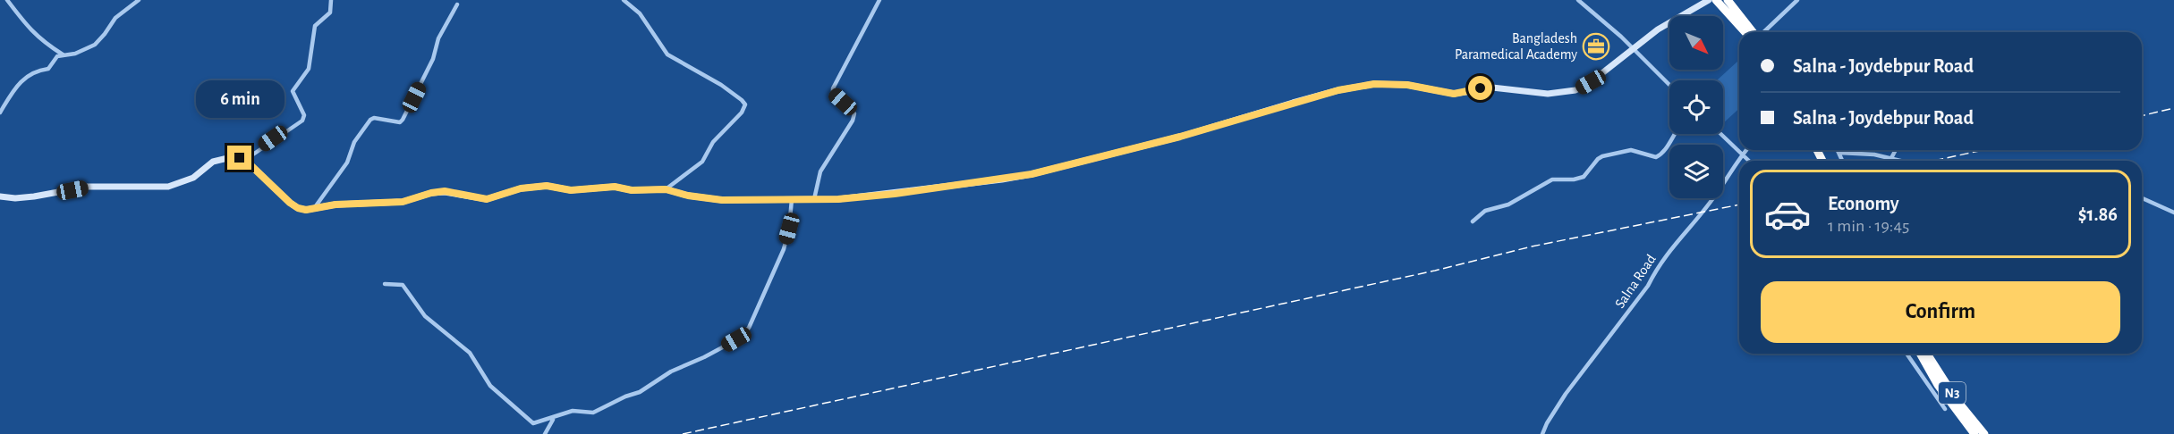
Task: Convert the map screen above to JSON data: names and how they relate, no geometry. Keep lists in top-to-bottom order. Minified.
{"streets":{"highway":["N3"],"street":["Salna Road"]},"places":{"office":["Bangladesh Paramedical Academy"]},"north":"bottom right","page":{"banner":["Salna - Joydebpur Road","Salna - Joydebpur Road"],"bubble":"6 min","list":[{"name":"Economy","note":"1 min · 19:45","value":"$1.86"}],"buttons":"Confirm"}}
